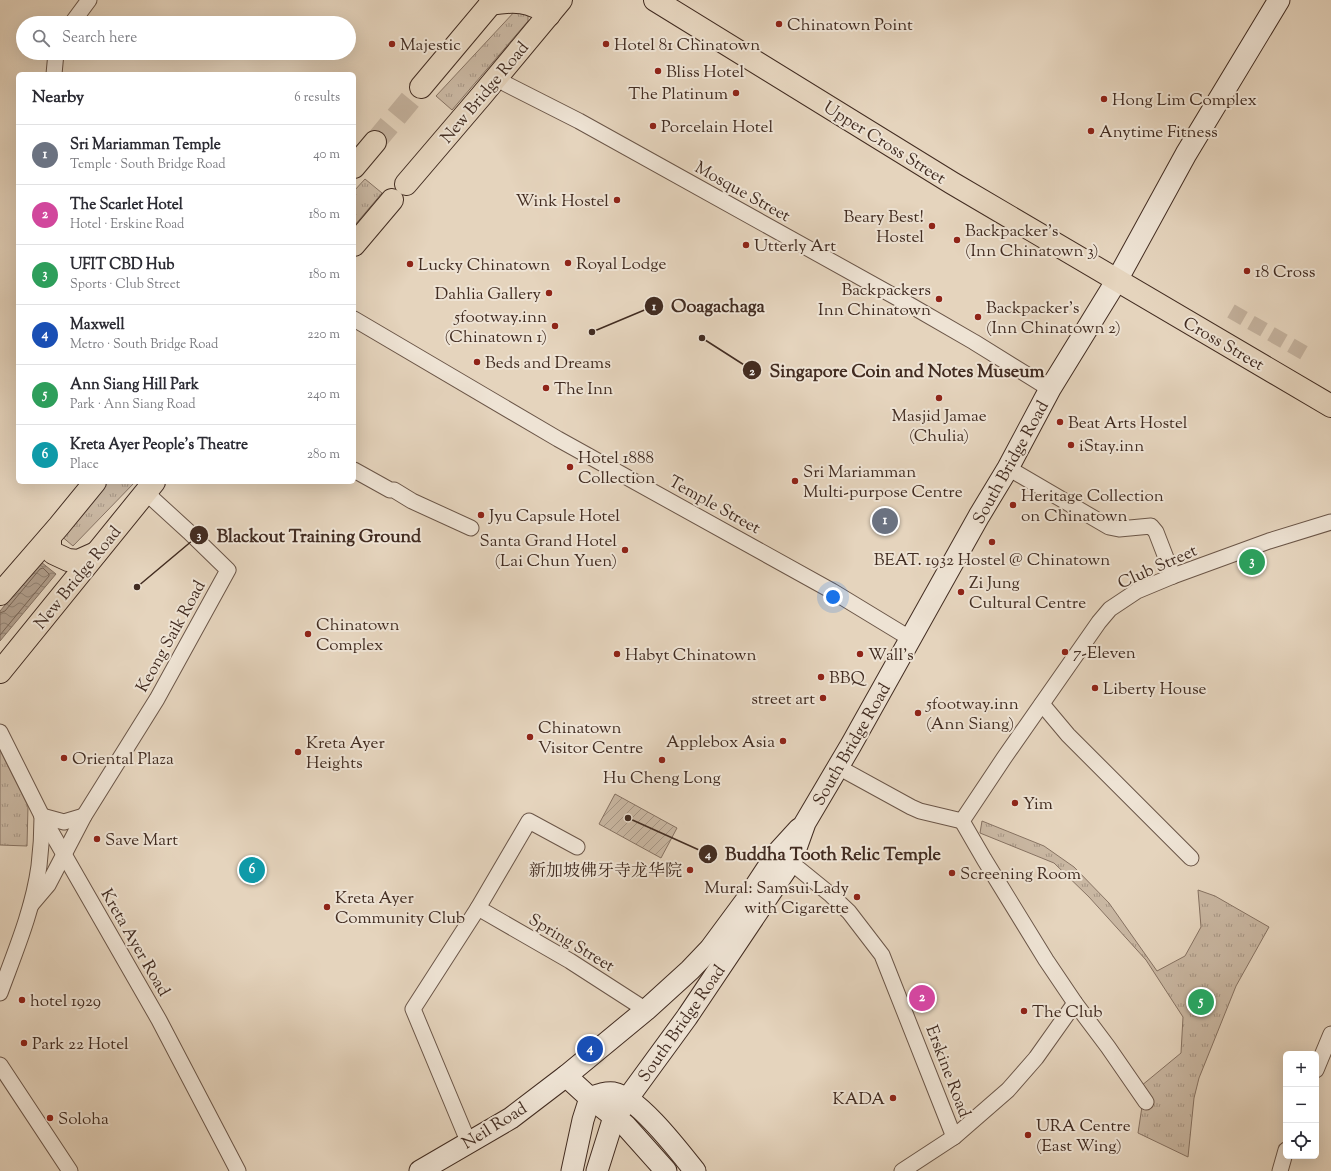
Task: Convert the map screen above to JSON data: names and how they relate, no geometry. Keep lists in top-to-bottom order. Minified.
{"streets":{"main road":["New Bridge Road","Upper Cross Street","Cross Street","South Bridge Road","Neil Road"],"street":["Mosque Street","Temple Street","Club Street","Keong Saik Road","Kreta Ayer Road","Spring Street","Erskine Road"]},"crossings":[["New Bridge Road","Mosque Street"],["New Bridge Road","Keong Saik Road"],["Upper Cross Street","Cross Street"],["Upper Cross Street","South Bridge Road"],["Mosque Street","South Bridge Road"],["Cross Street","South Bridge Road"],["South Bridge Road","Temple Street"],["South Bridge Road","Spring Street"],["South Bridge Road","Erskine Road"],["South Bridge Road","Neil Road"],["Keong Saik Road","Kreta Ayer Road"]],"places":["Chinatown Point","Majestic","Hotel 81 Chinatown","Bliss Hotel","The Platinum","Hong Lim Complex","Porcelain Hotel","Anytime Fitness","Wink Hostel","Beary Best! Hostel","Backpacker's (Inn Chinatown 3)","Utterly Art","Royal Lodge","Lucky Chinatown","18 Cross","Dahlia Gallery","Backpackers Inn Chinatown","Backpacker's (Inn Chinatown 2)","5footway.inn (Chinatown 1)","Ooagachaga","Singapore Coin and Notes Museum","Beds and Dreams","The Inn","Masjid Jamae (Chulia)","Beat Arts Hostel","iStay.inn","Hotel 1888 Collection","Sri Mariamman Multi-purpose Centre","Heritage Collection on Chinatown","Jyu Capsule Hotel","BEAT. 1932 Hostel @ Chinatown","Santa Grand Hotel (Lai Chun Yuen)","Blackout Training Ground","Zi Jung Cultural Centre","Chinatown Complex","7-Eleven","Habyt Chinatown","Wall's","BBQ","Liberty House","street art","5footway.inn (Ann Siang)","Chinatown Visitor Centre","Applebox Asia","Kreta Ayer Heights","Oriental Plaza","Hu Cheng Long","Yim","Buddha Tooth Relic Temple","Save Mart","新加坡佛牙寺龙华院","Screening Room","Mural: Samsui Lady with Cigarette","Kreta Ayer Community Club","hotel 1929","The Club","Park 22 Hotel","KADA","Soloha","URA Centre (East Wing)"],"page":{"search":"Search here","heading":["Nearby","6 results"],"list":[{"mark":"1","name":"Sri Mariamman Temple","note":"Temple · South Bridge Road","value":"40 m"},{"mark":"2","name":"The Scarlet Hotel","note":"Hotel · Erskine Road","value":"180 m"},{"mark":"3","name":"UFIT CBD Hub","note":"Sports · Club Street","value":"180 m"},{"mark":"4","name":"Maxwell","note":"Metro · South Bridge Road","value":"220 m"},{"mark":"5","name":"Ann Siang Hill Park","note":"Park · Ann Siang Road","value":"240 m"},{"mark":"6","name":"Kreta Ayer People's Theatre","note":"Place","value":"280 m"}],"pins":["1","3","6","2","5","4"],"map_buttons":["+","−"]}}
